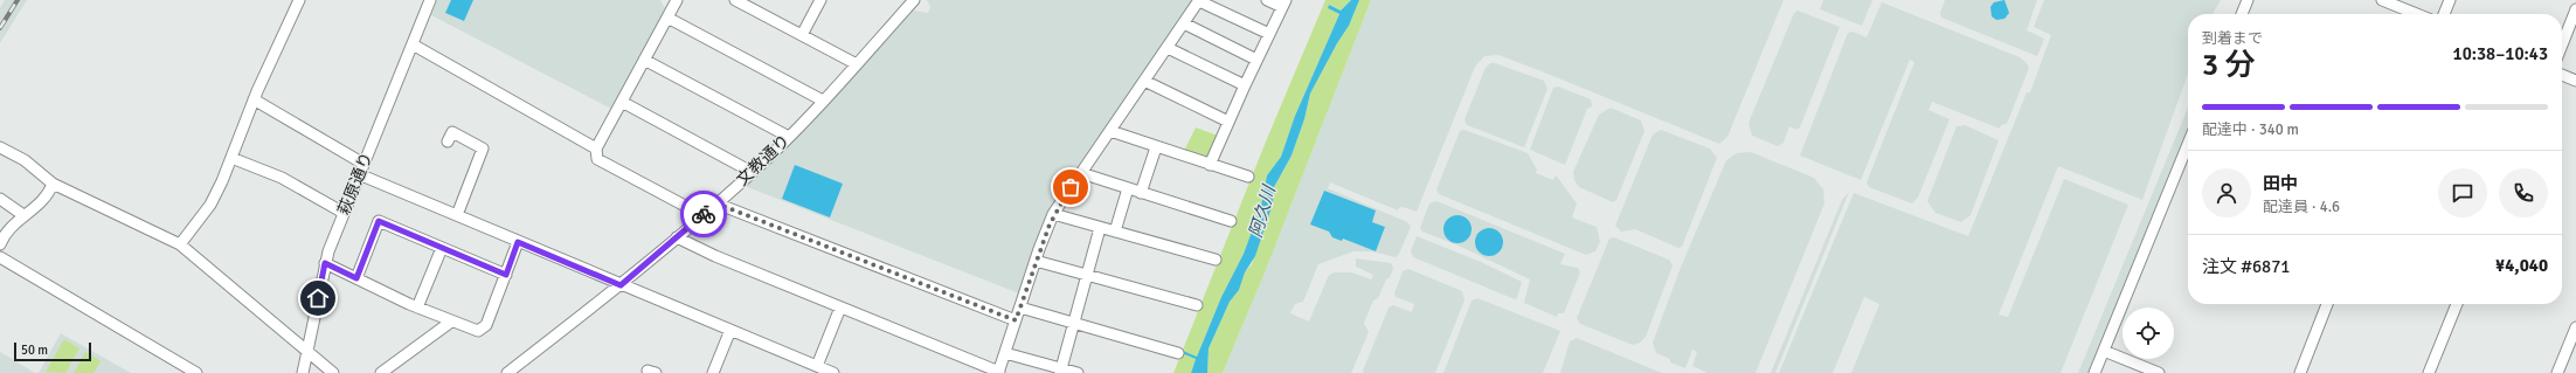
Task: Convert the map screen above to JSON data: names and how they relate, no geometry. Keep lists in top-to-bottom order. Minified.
{"streets":{"street":["文教通り","萩原通り"]},"water":["阿久川"],"scale_bar":"50 m","page":{"heading":["3 分","到着まで","10:38–10:43"],"panel":["田中","配達員 · 4.6","注文 #6871","¥4,040"],"bar":"配達中 · 340 m","scale":"50 m"}}
